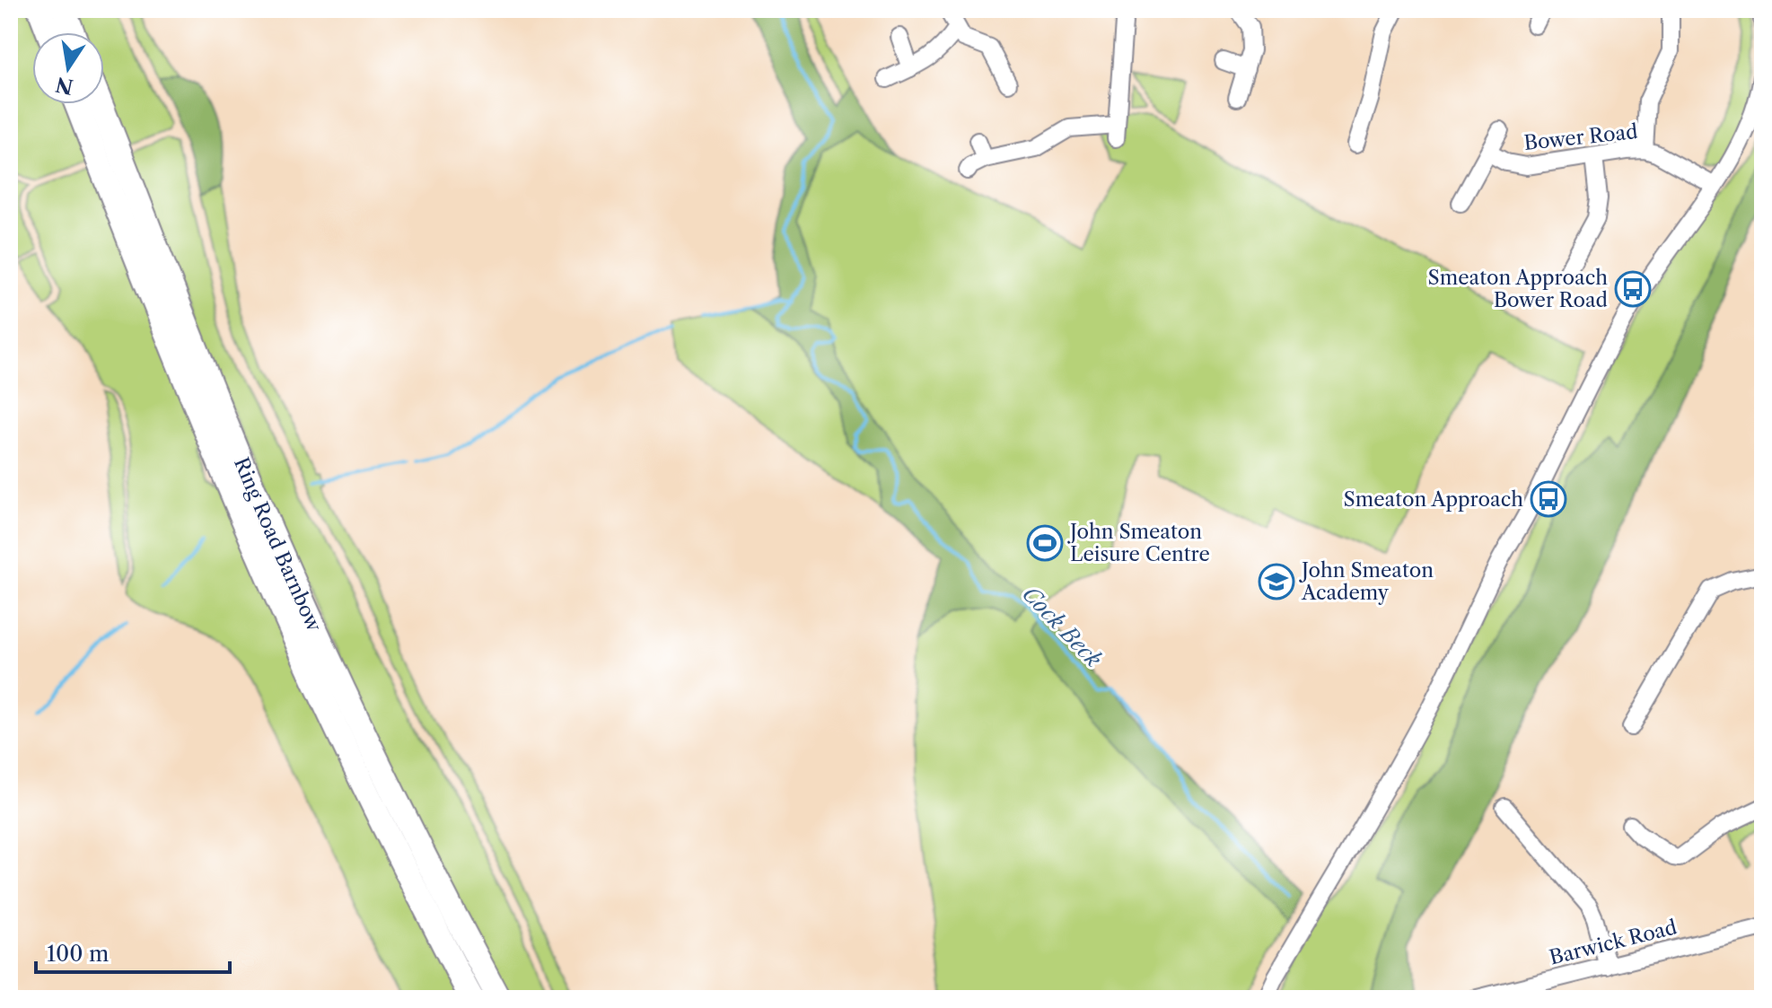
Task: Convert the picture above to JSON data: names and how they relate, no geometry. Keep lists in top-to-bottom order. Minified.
{"streets":{"highway":["Ring Road Barnbow"],"street":["Bower Road","Barwick Road"]},"water":["Cock Beck"],"places":{"bus stop":["Smeaton Approach Bower Road","Smeaton Approach"],"sports":["John Smeaton Leisure Centre"],"school or university":["John Smeaton Academy"]},"scale_bar":"100 m","north":"bottom"}
